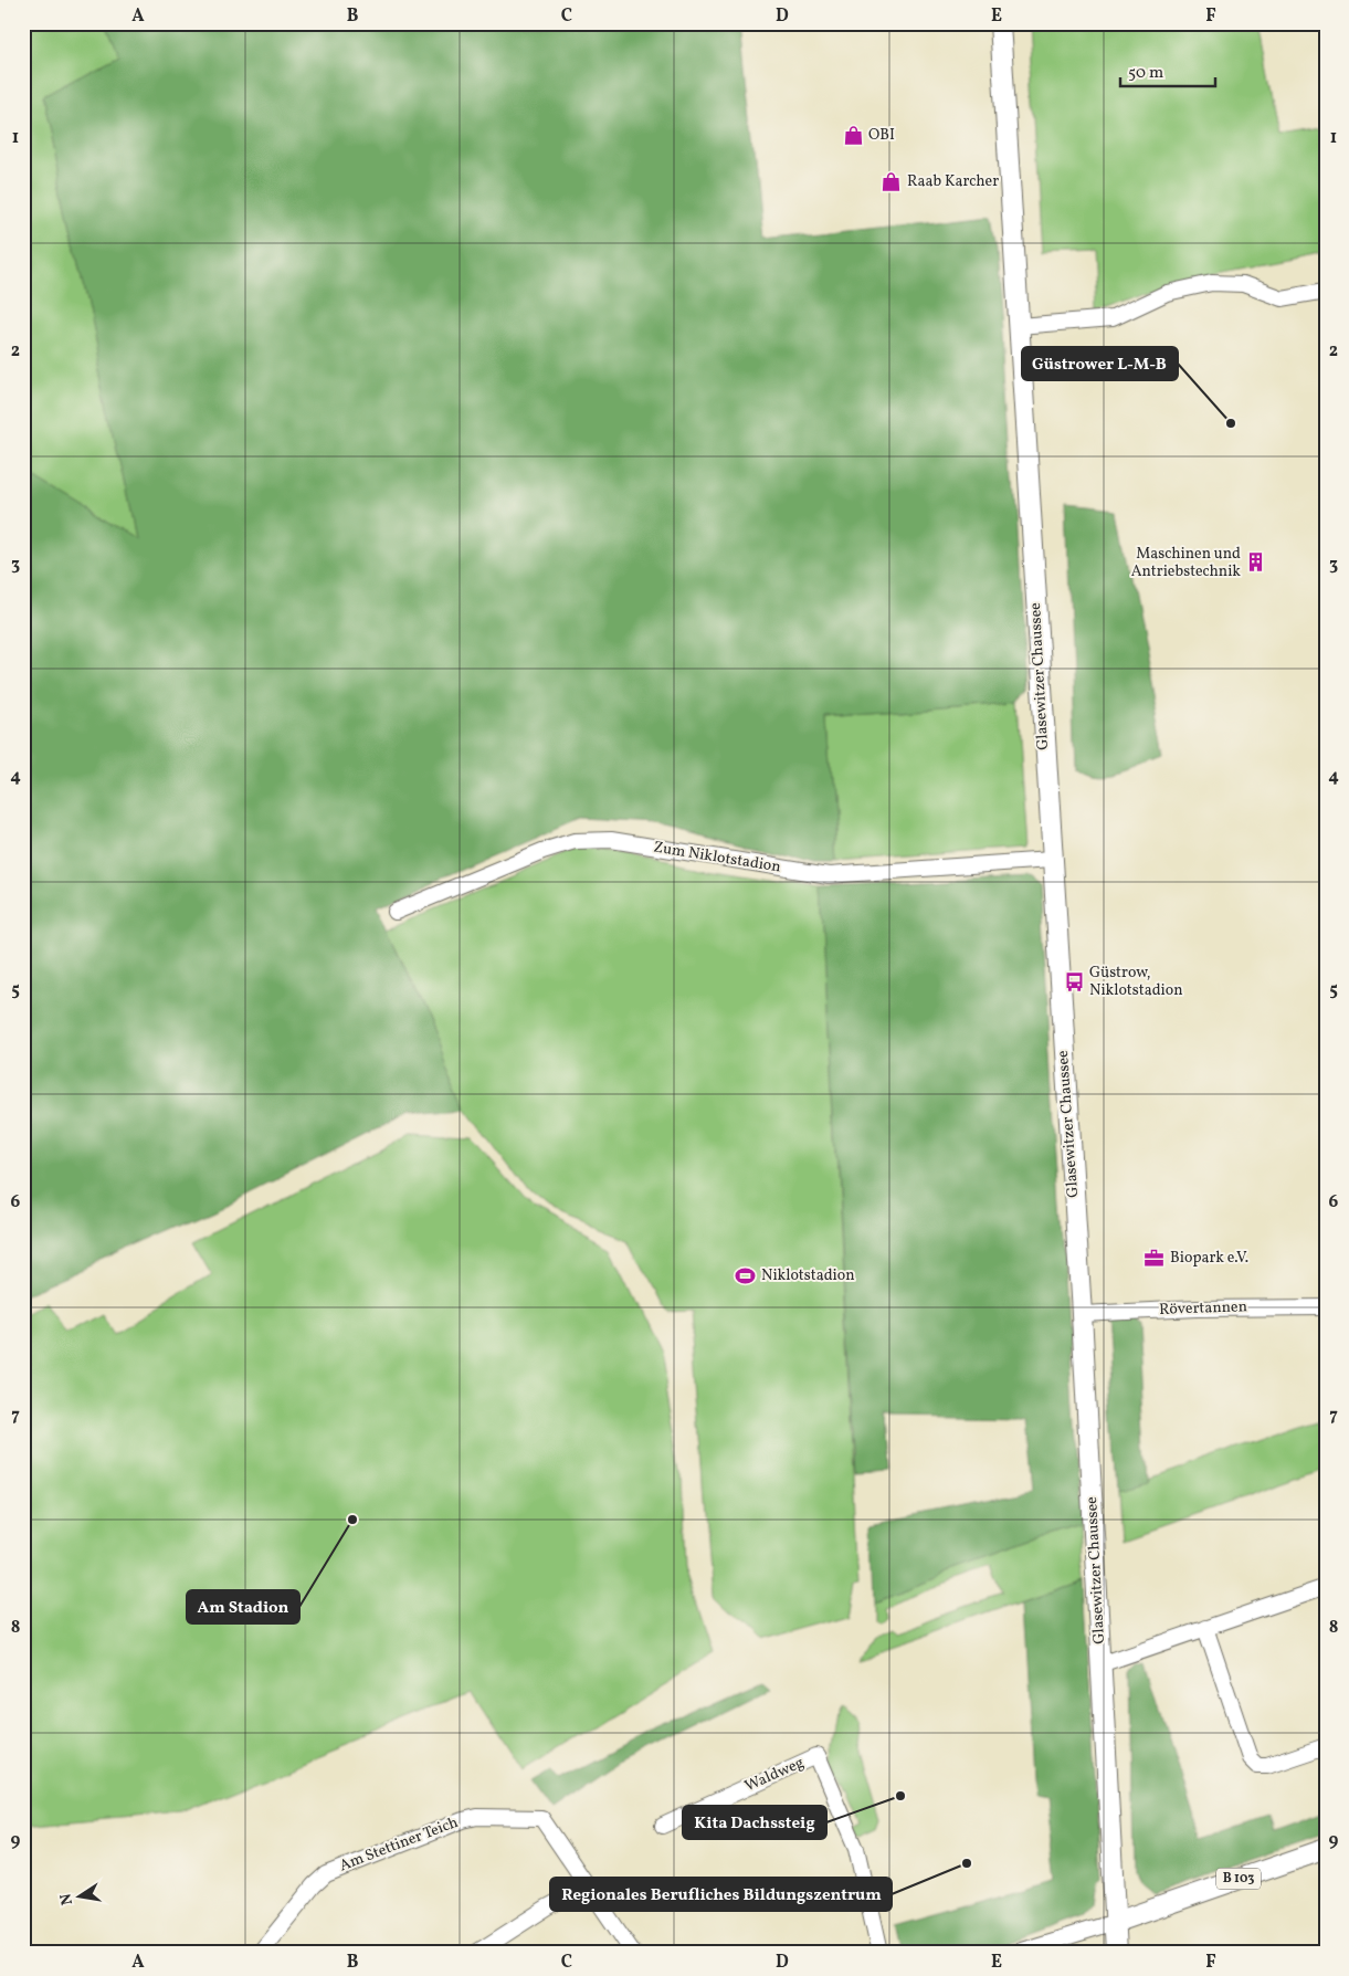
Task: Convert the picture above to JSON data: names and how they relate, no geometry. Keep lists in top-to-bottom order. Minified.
{"streets":{"main road":["Glasewitzer Chaussee","B 103"],"street":["Zum Niklotstadion","Rövertannen","Waldweg","Am Stettiner Teich"]},"crossings":[["Glasewitzer Chaussee","Zum Niklotstadion"],["Glasewitzer Chaussee","Rövertannen"],["Glasewitzer Chaussee","B 103"]],"places":{"shop":["OBI","Raab Karcher"],"other":["Güstrower L-M-B","Am Stadion","Kita Dachssteig","Regionales Berufliches Bildungszentrum"],"building":["Maschinen und Antriebstechnik"],"bus stop":["Güstrow, Niklotstadion"],"office":["Biopark e.V."],"sports":["Niklotstadion"]},"scale_bar":"50 m","north":"left","grid":{"columns":["A","B","C","D","E","F"],"rows":["1","2","3","4","5","6","7","8","9"]}}
